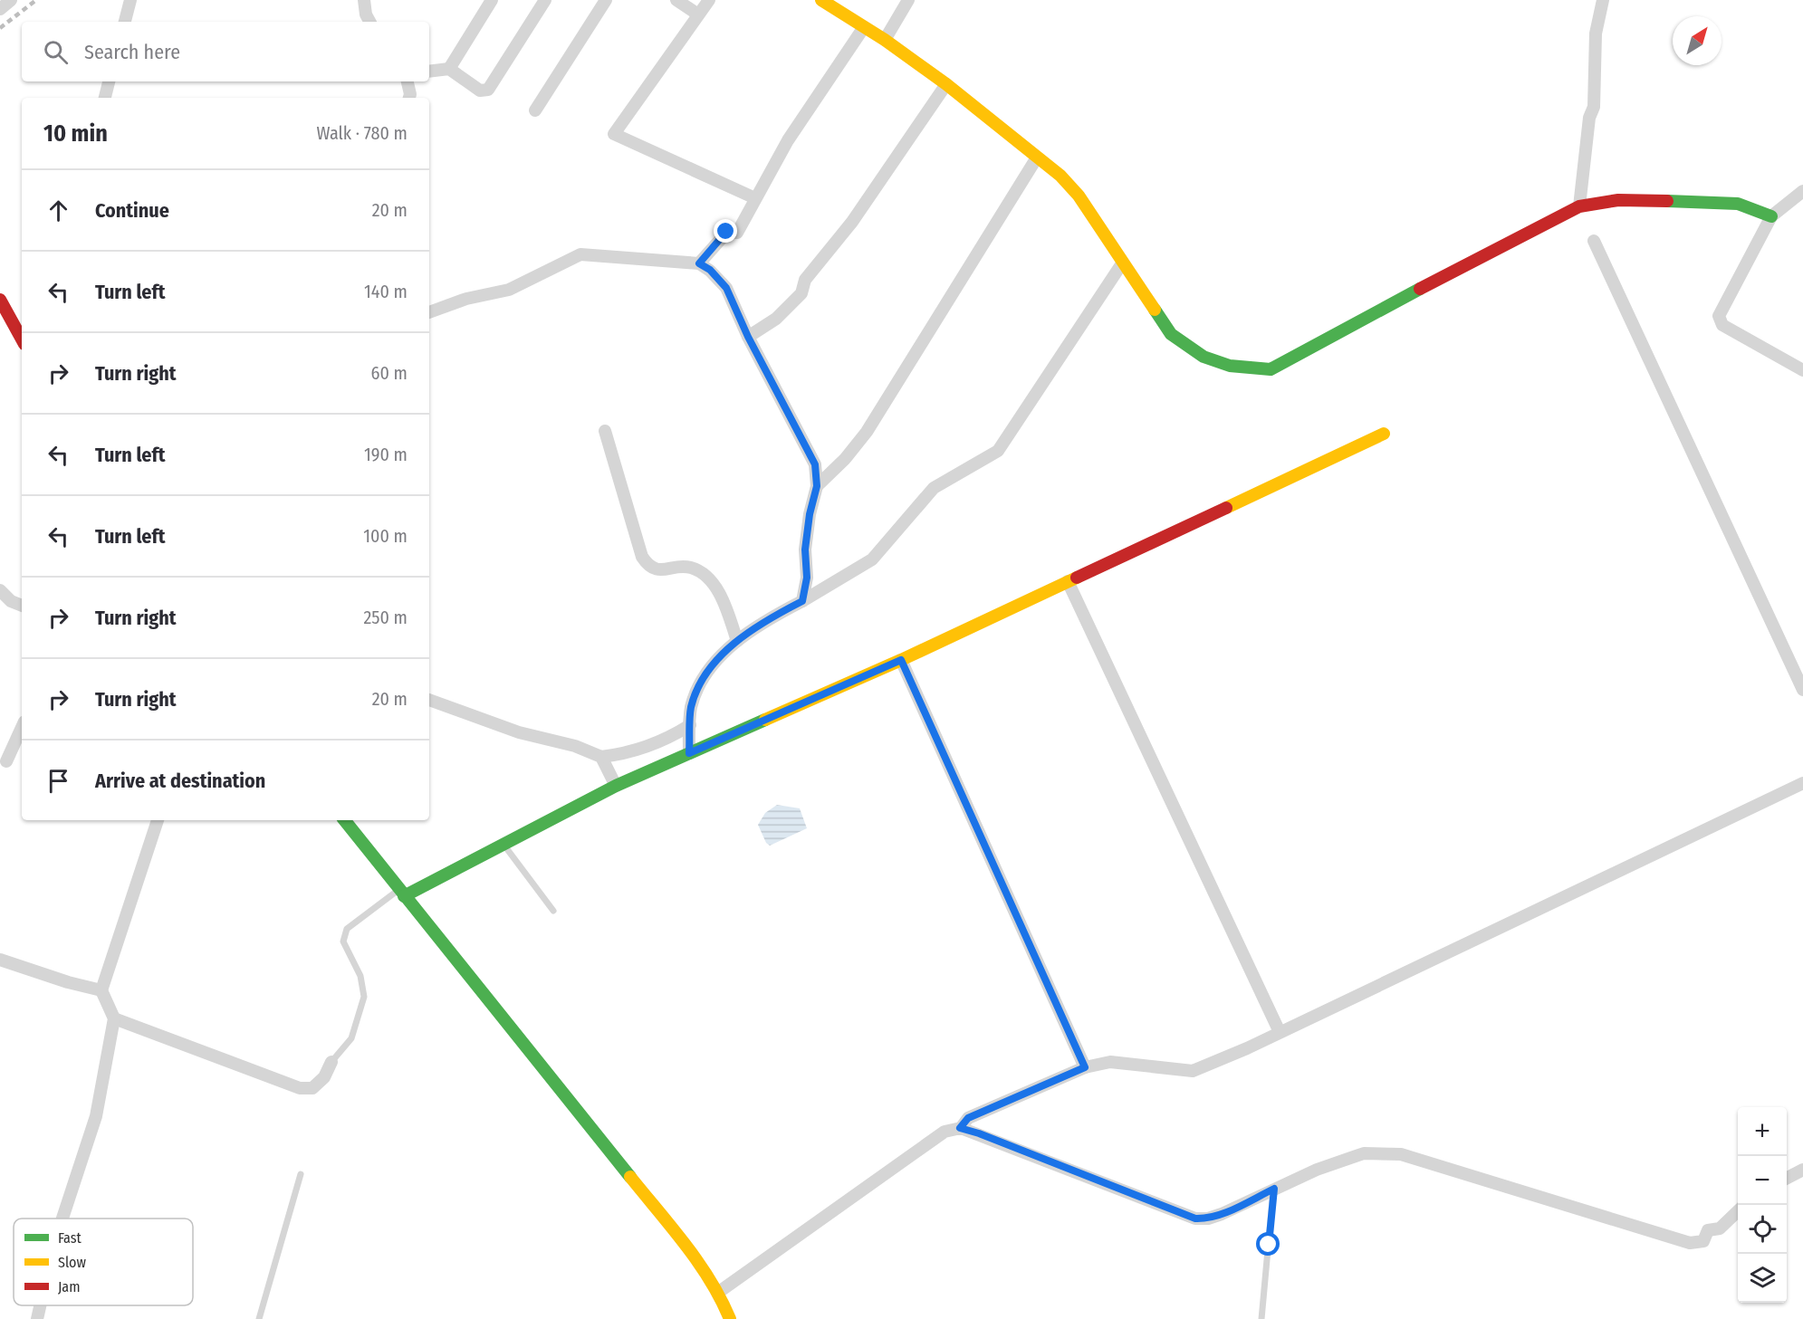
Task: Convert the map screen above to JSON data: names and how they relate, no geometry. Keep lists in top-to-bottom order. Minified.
{"legend":["Fast","Slow","Jam"],"north":"top right","page":{"search":"Search here","heading":["10 min","Walk · 780 m"],"list":[["Continue","20 m"],["Turn left","140 m"],["Turn right","60 m"],["Turn left","190 m"],["Turn left","100 m"],["Turn right","250 m"],["Turn right","20 m"],"Arrive at destination"],"map_buttons":["+","−"]}}
